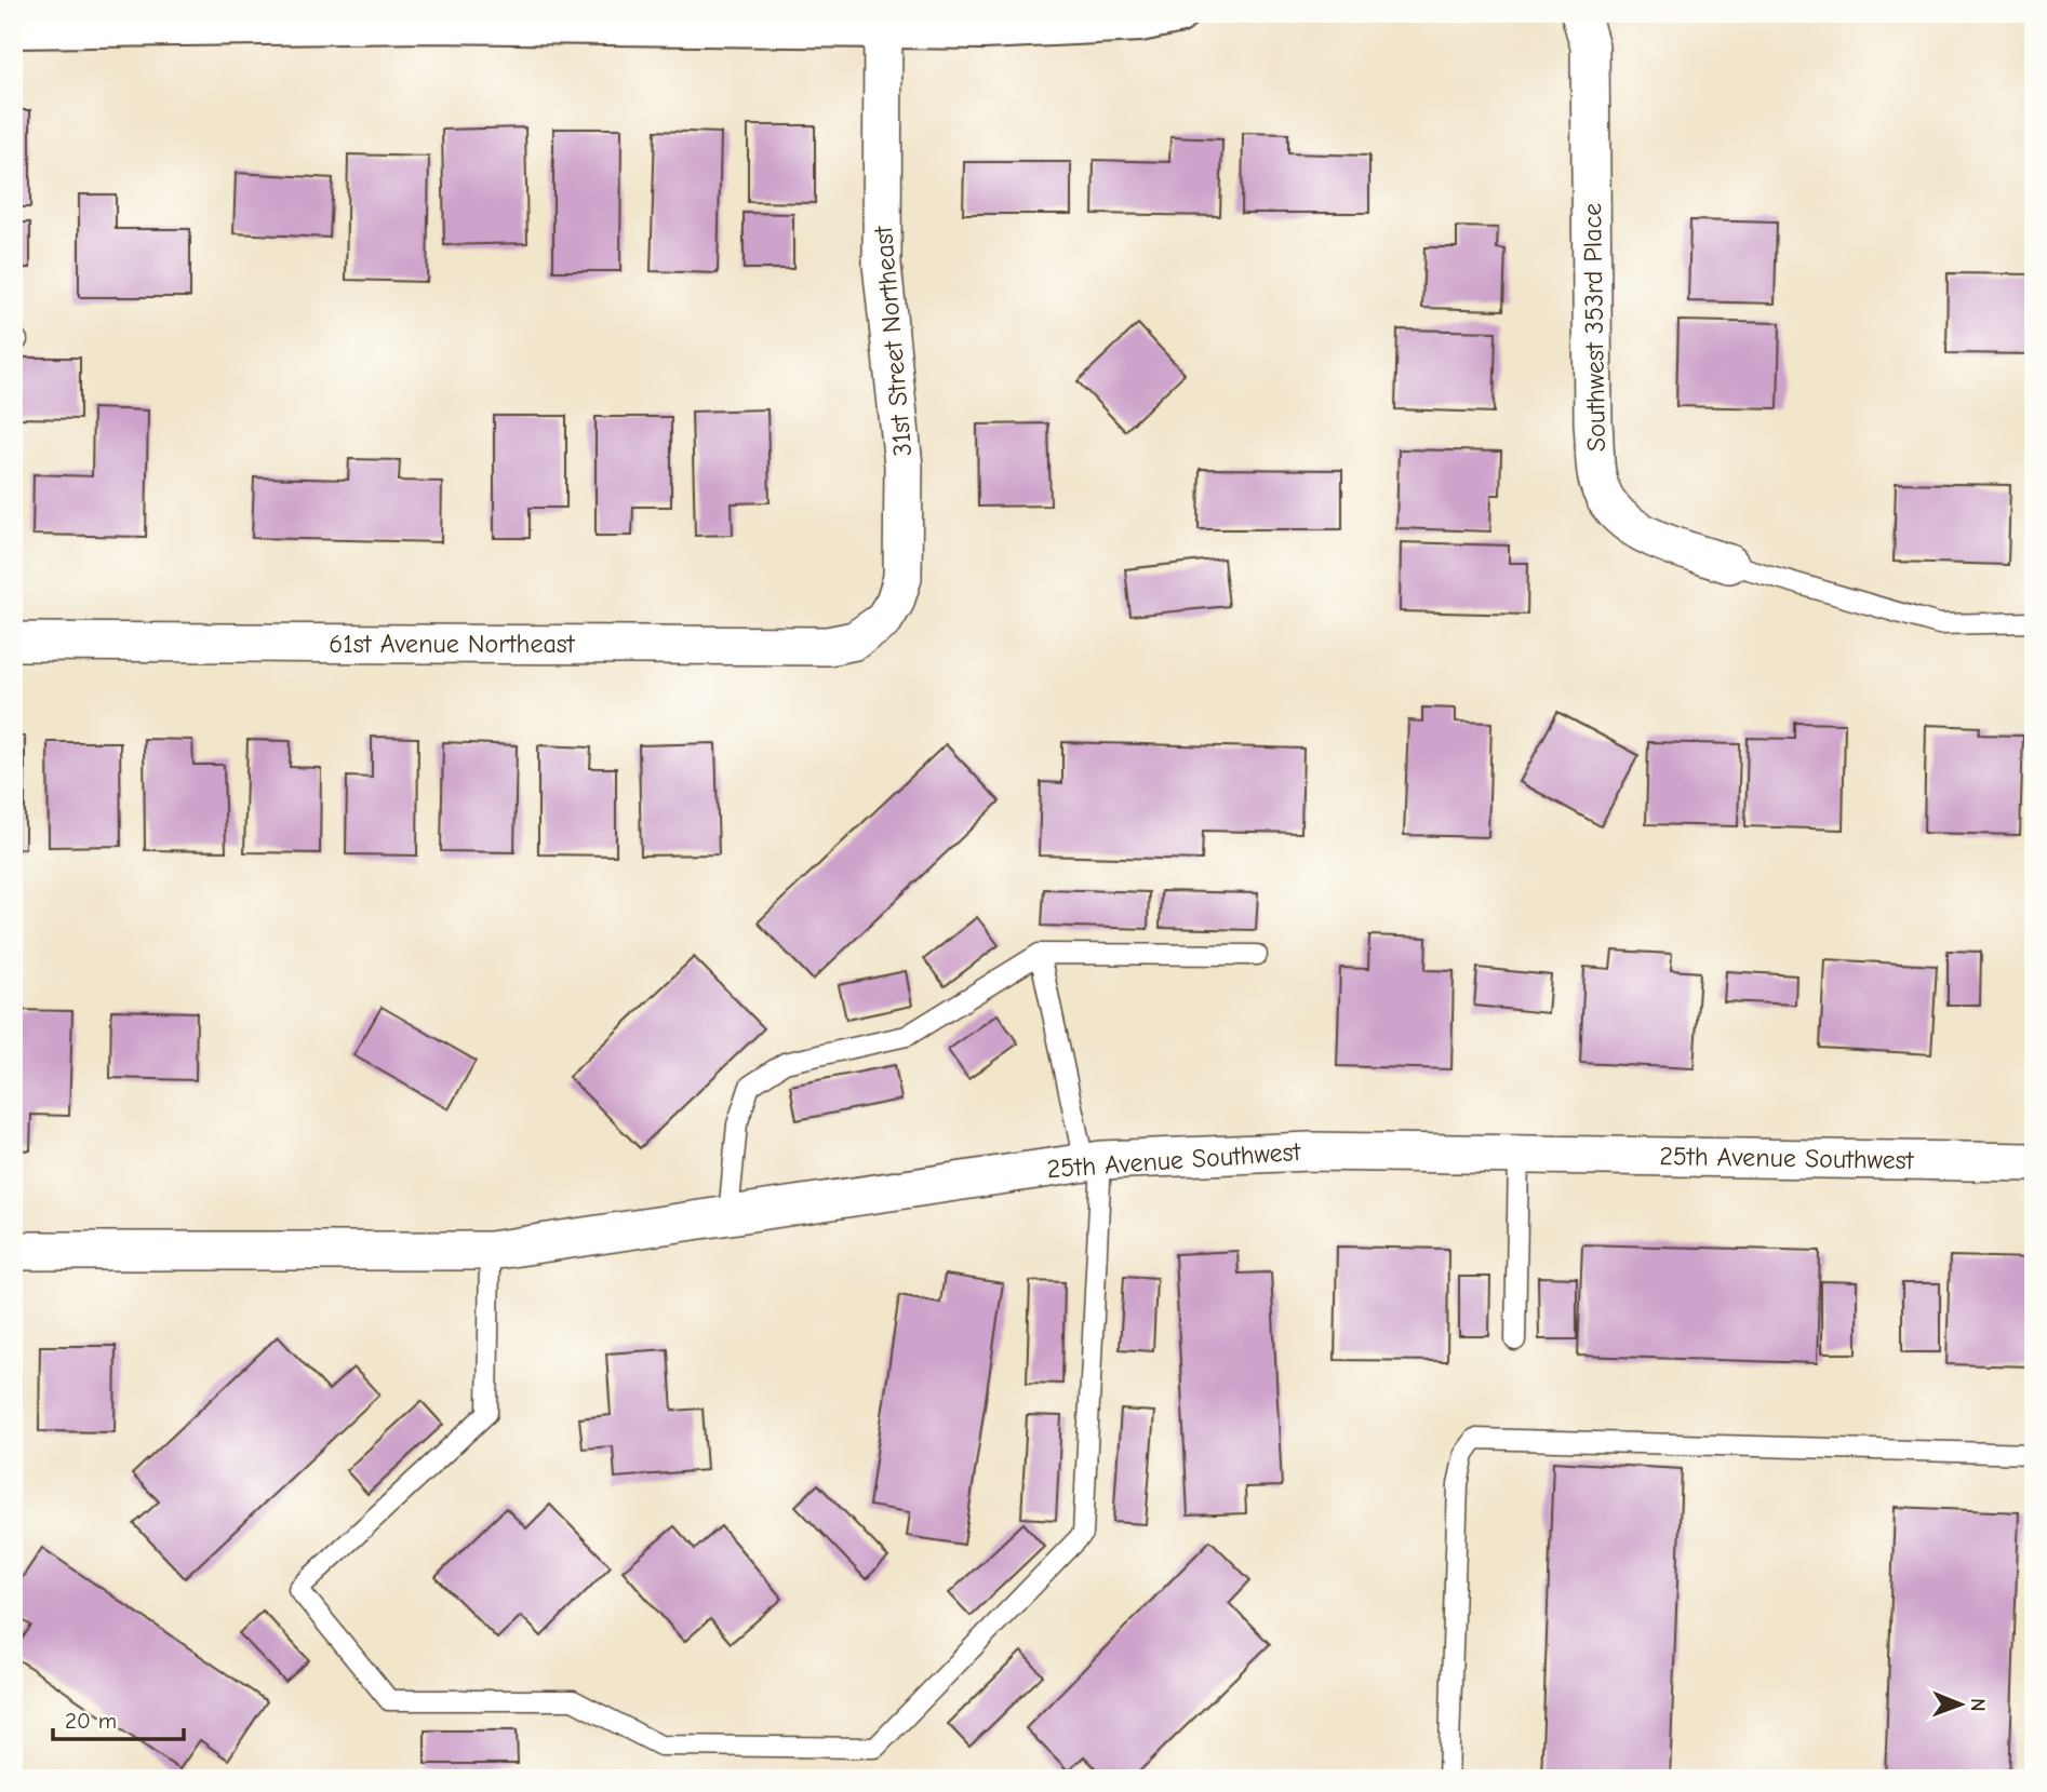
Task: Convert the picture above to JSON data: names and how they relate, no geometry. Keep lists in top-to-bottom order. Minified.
{"streets":{"street":["Southwest 353rd Place","31st Street Northeast","61st Avenue Northeast","25th Avenue Southwest"]},"crossings":[["31st Street Northeast","61st Avenue Northeast"]],"scale_bar":"20 m","north":"right"}
